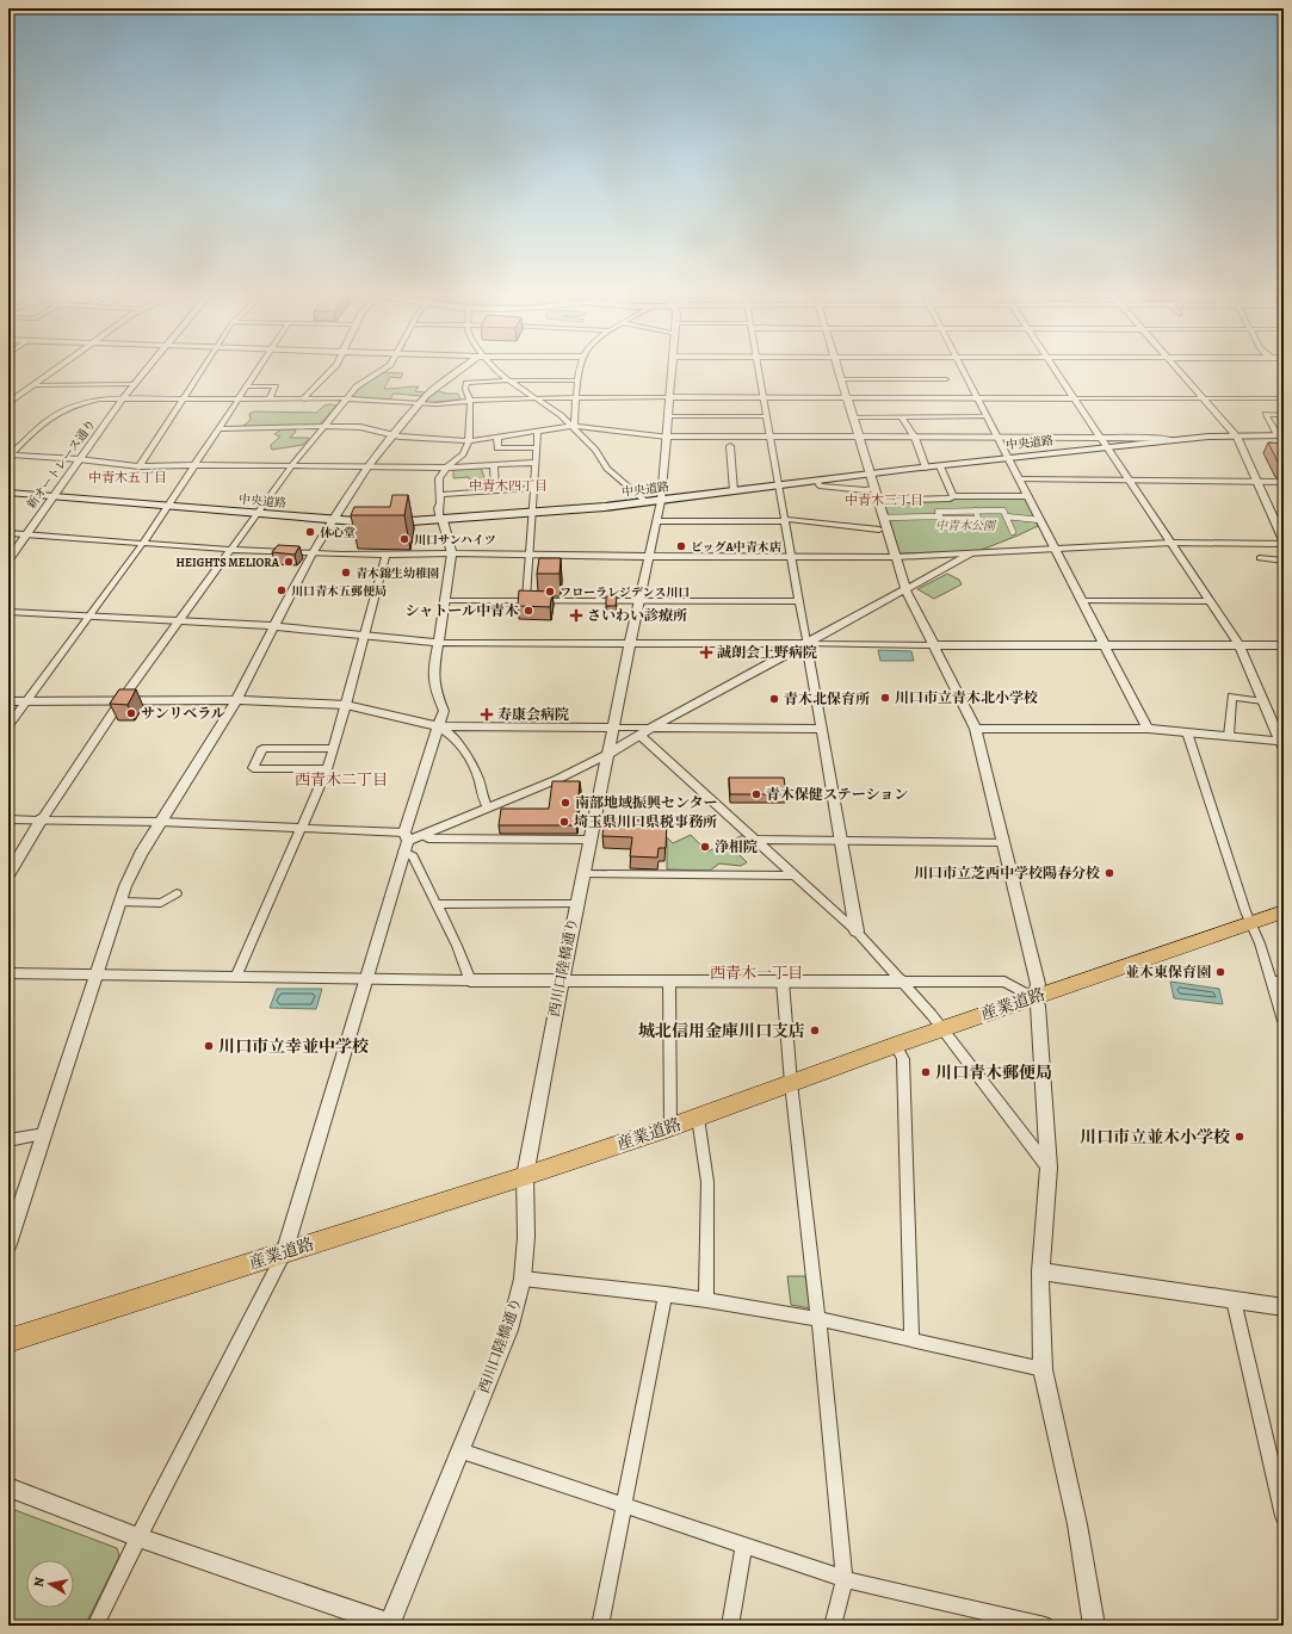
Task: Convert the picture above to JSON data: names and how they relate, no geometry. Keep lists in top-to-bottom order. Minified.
{"streets":{"main road":["中央道路","産業道路"],"street":["新オートレース通り","西川口陸橋通り"]},"crossings":[["中央道路","新オートレース通り"],["中央道路","西川口陸橋通り"],["西川口陸橋通り","産業道路"]],"districts":["中青木五丁目","中青木四丁目","中青木三丁目","西青木二丁目","西青木一丁目"],"parks":["中青木公園"],"places":{"other":["休心堂","川口サンハイツ","ビッグA中青木店","HEIGHTS MELIORA","青木錦生幼稚園","川口青木五郵便局","フローラレジデンス川口","シャトール中青木","川口市立青木北小学校","青木北保育所","サンリベラル","青木保健ステーション","南部地域振興センター","埼玉県川口県税事務所","浄相院","川口市立芝西中学校陽春分校","並木東保育園","城北信用金庫川口支店","川口市立幸並中学校","川口青木郵便局","川口市立並木小学校"],"health":["さいわい診療所","誠朗会上野病院","寿康会病院"]},"north":"left"}
